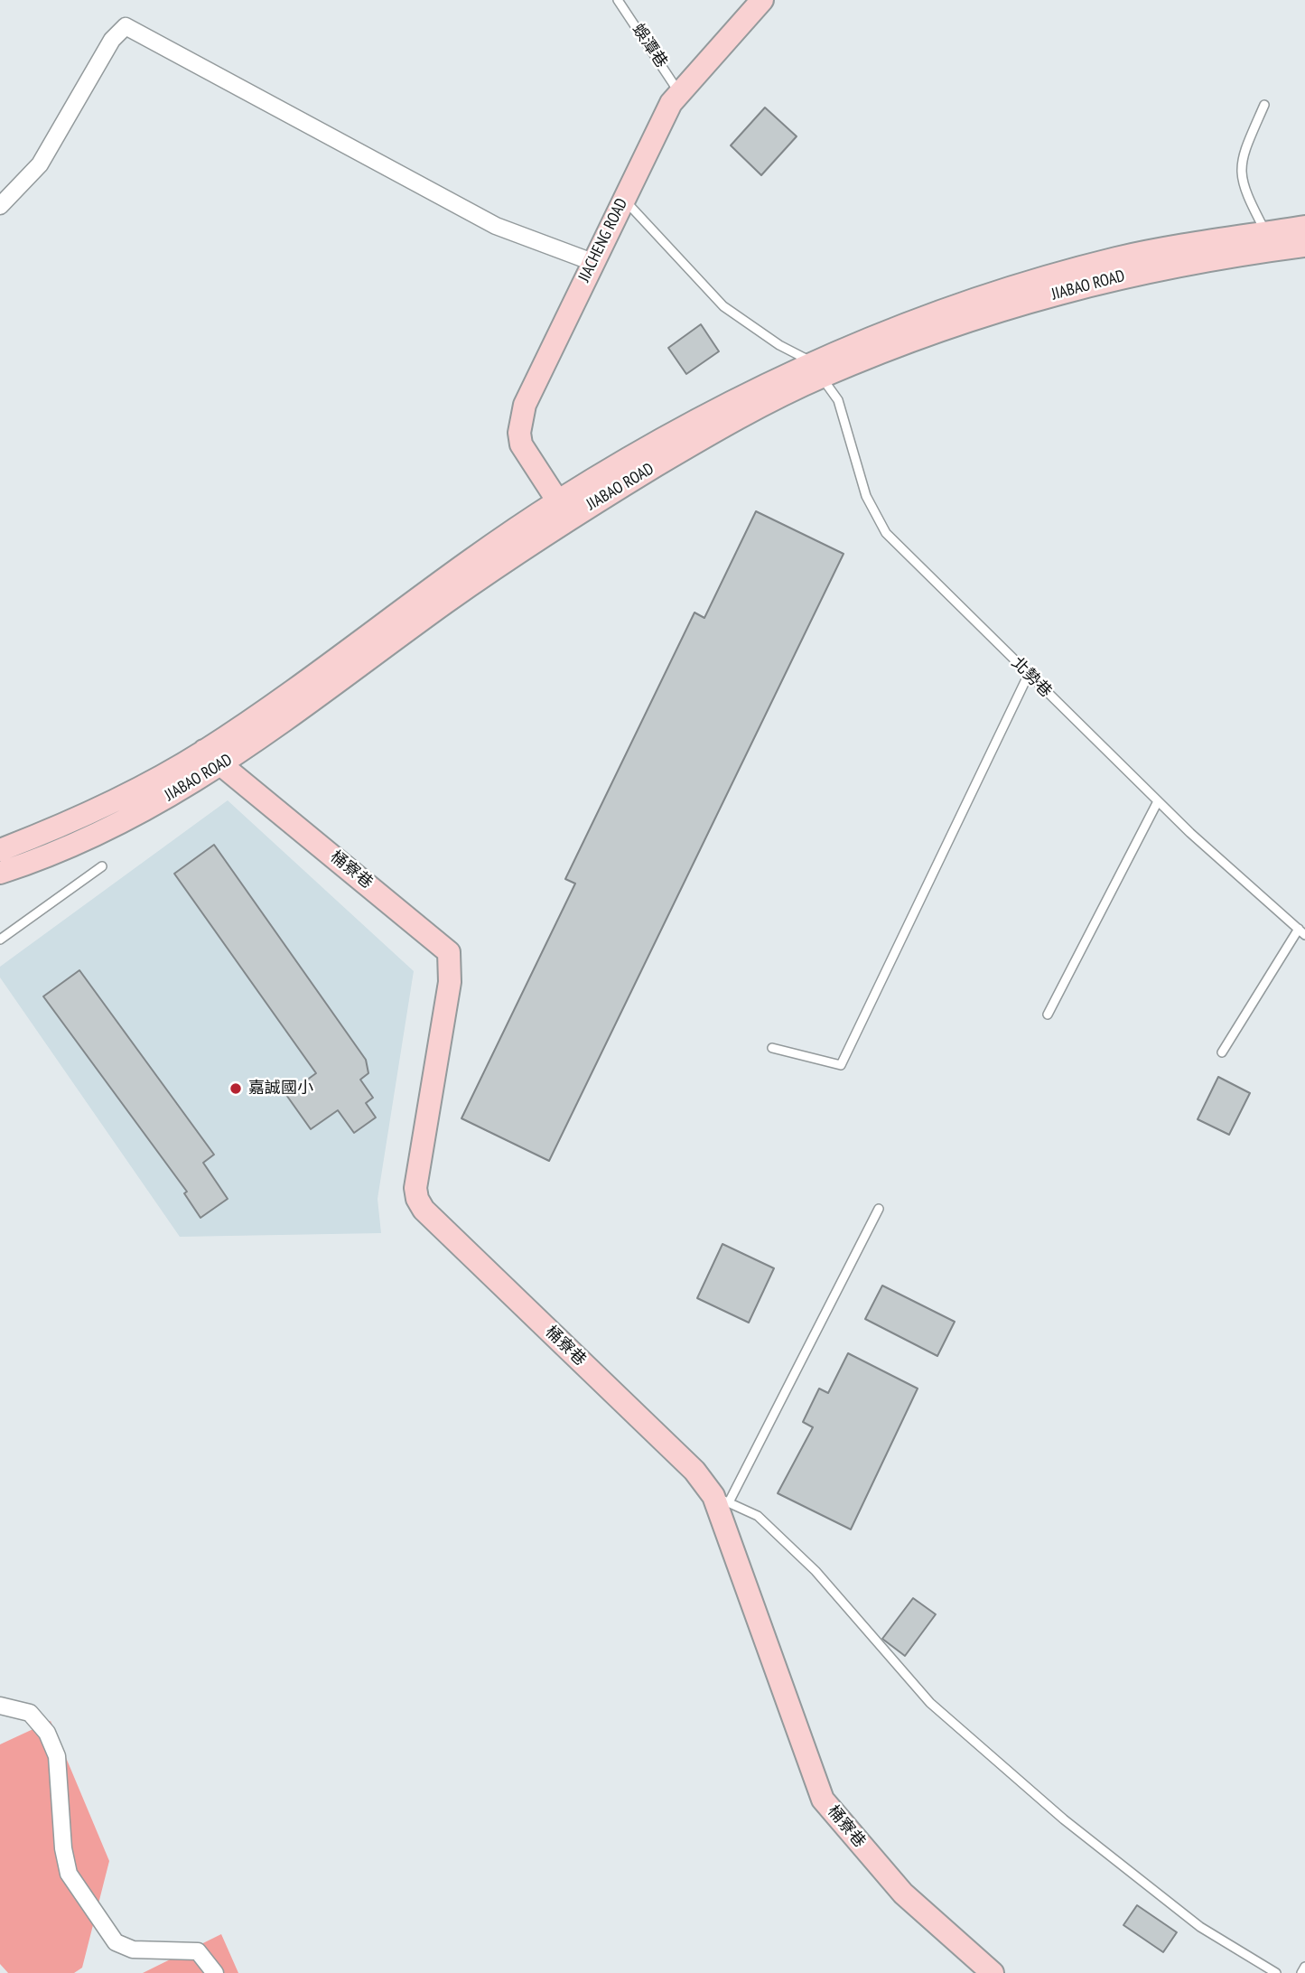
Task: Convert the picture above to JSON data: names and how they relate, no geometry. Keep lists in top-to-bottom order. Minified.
{"streets":{"street":["JIACHENG ROAD","JIABAO ROAD","桶寮巷"],"lane":["蜈潭巷","北勢巷"]},"crossings":[["蜈潭巷","JIACHENG ROAD"],["JIACHENG ROAD","JIABAO ROAD"],["JIABAO ROAD","北勢巷"],["JIABAO ROAD","桶寮巷"]],"places":["嘉誠國小"]}
